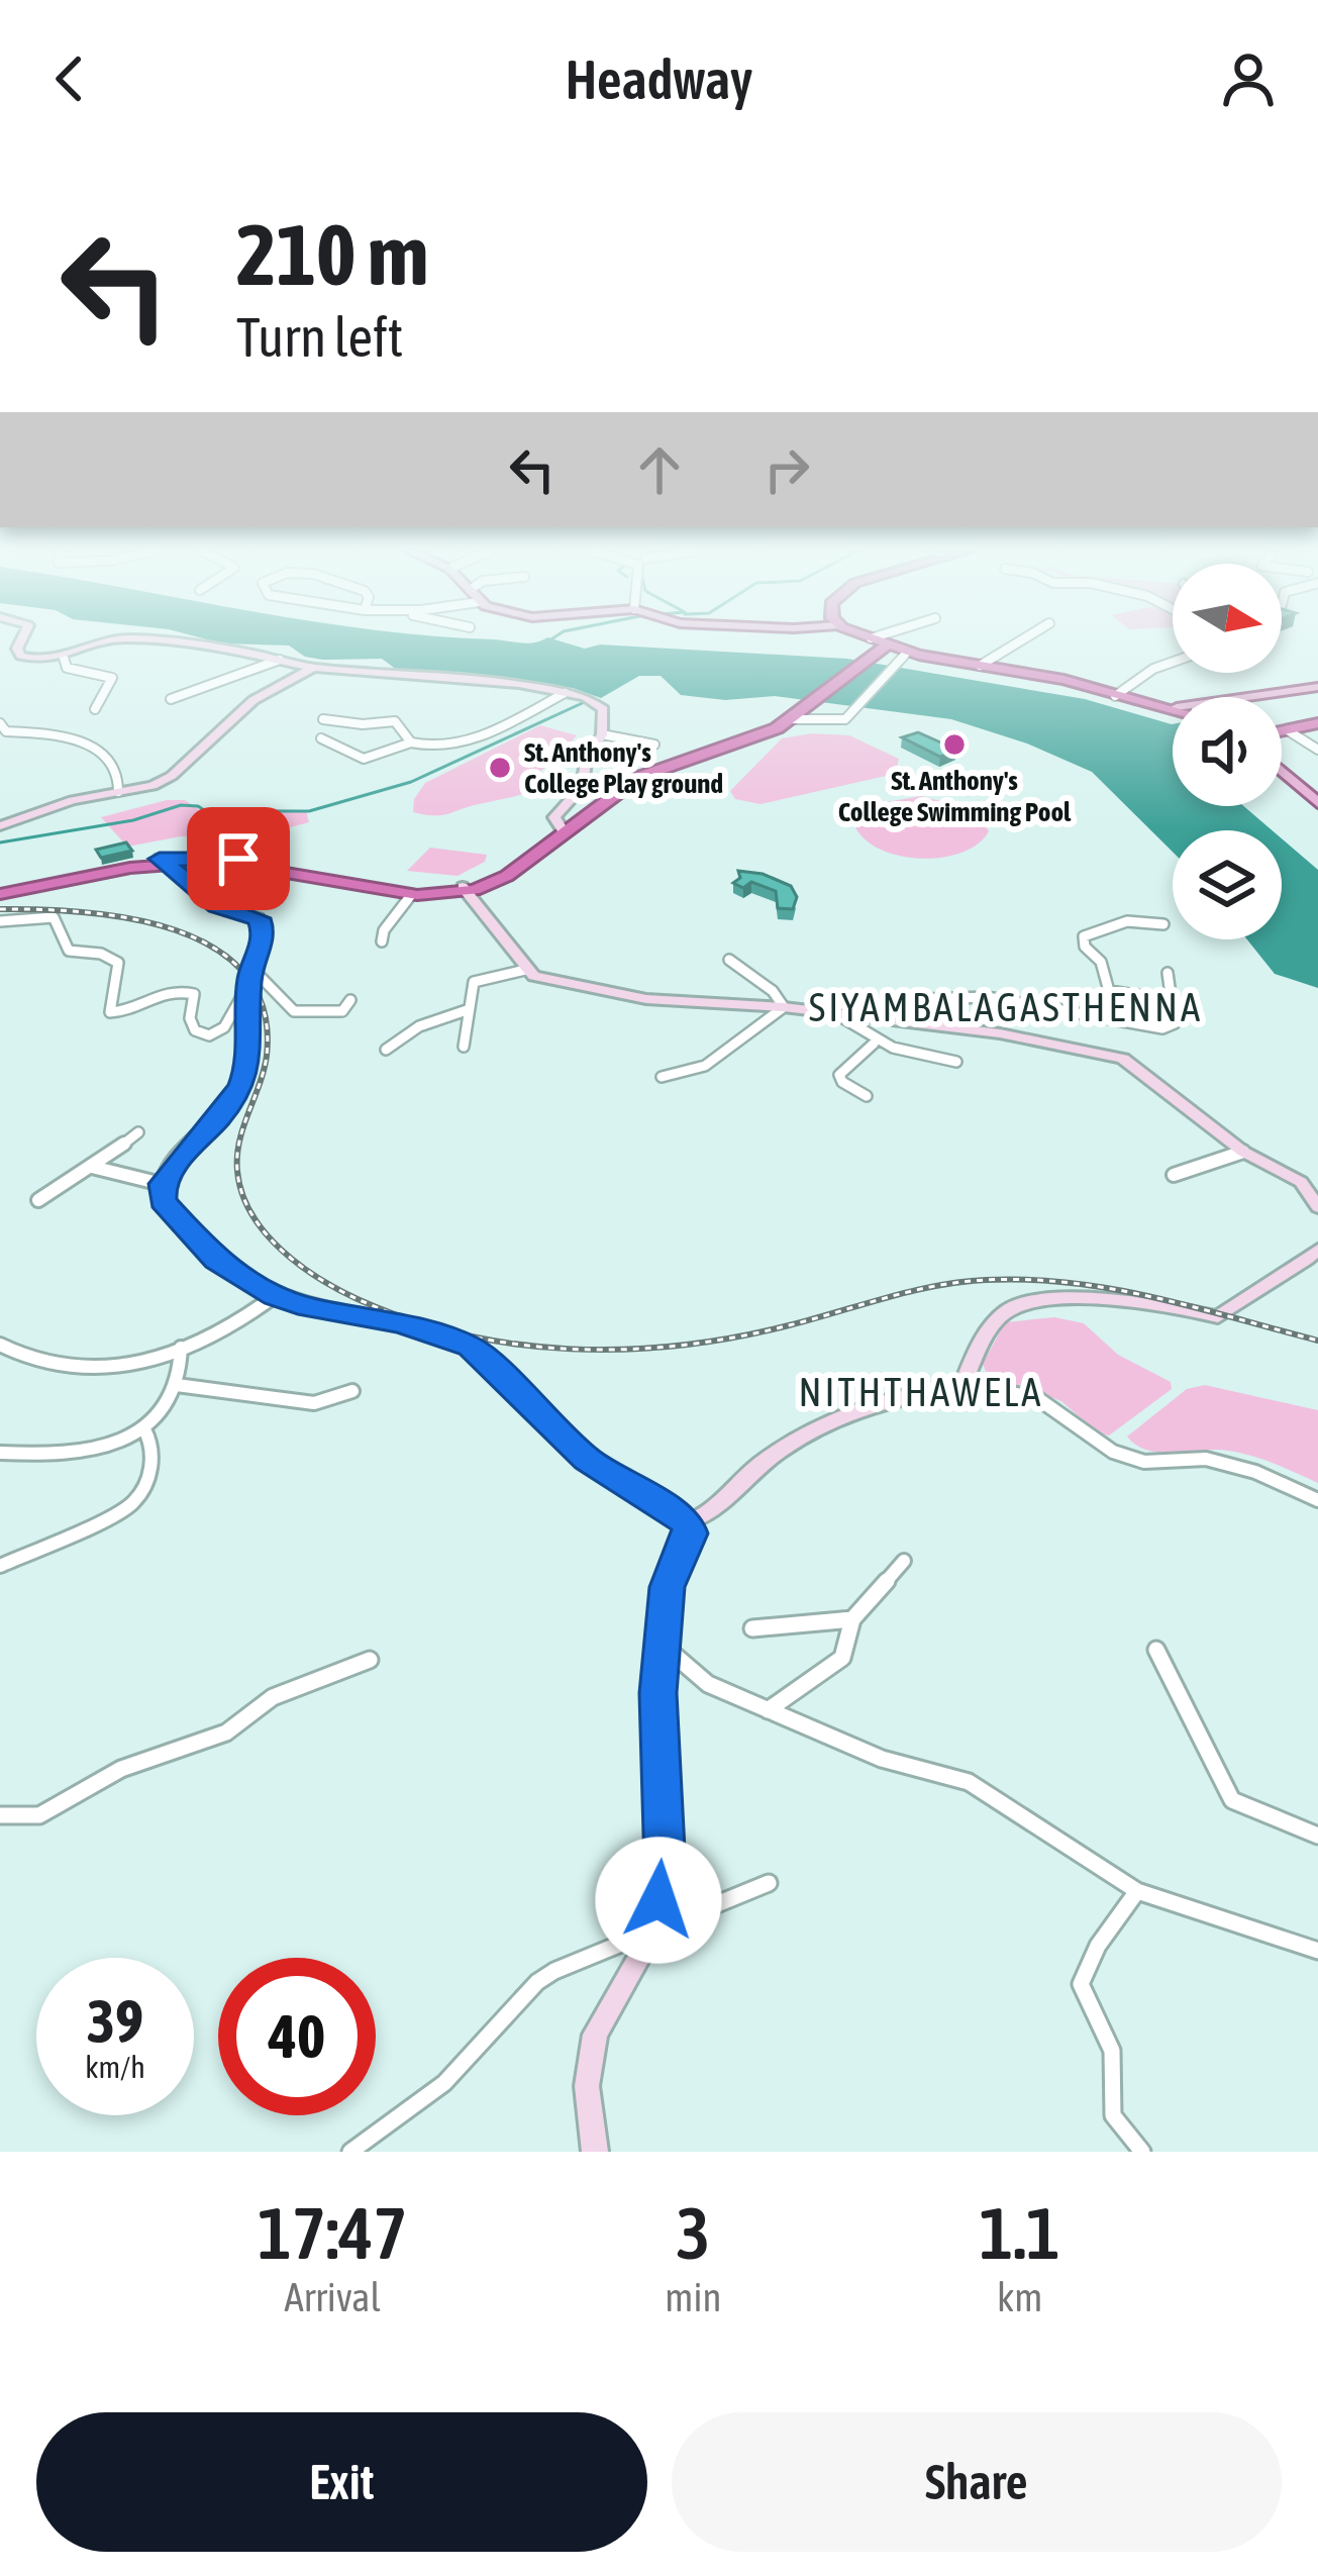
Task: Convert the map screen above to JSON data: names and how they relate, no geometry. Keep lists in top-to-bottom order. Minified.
{"districts":["SIYAMBALAGASTHENNA","NITHTHAWELA"],"places":["St. Anthony's College Swimming Pool","St. Anthony's College Play ground"],"north":"right","page":{"header":"Headway","turn":["210 m","Turn left"],"speed":"39 km/h","limit":"40","eta":["17:47","Arrival","3","min","1.1","km"],"buttons":["Exit","Share"]}}
